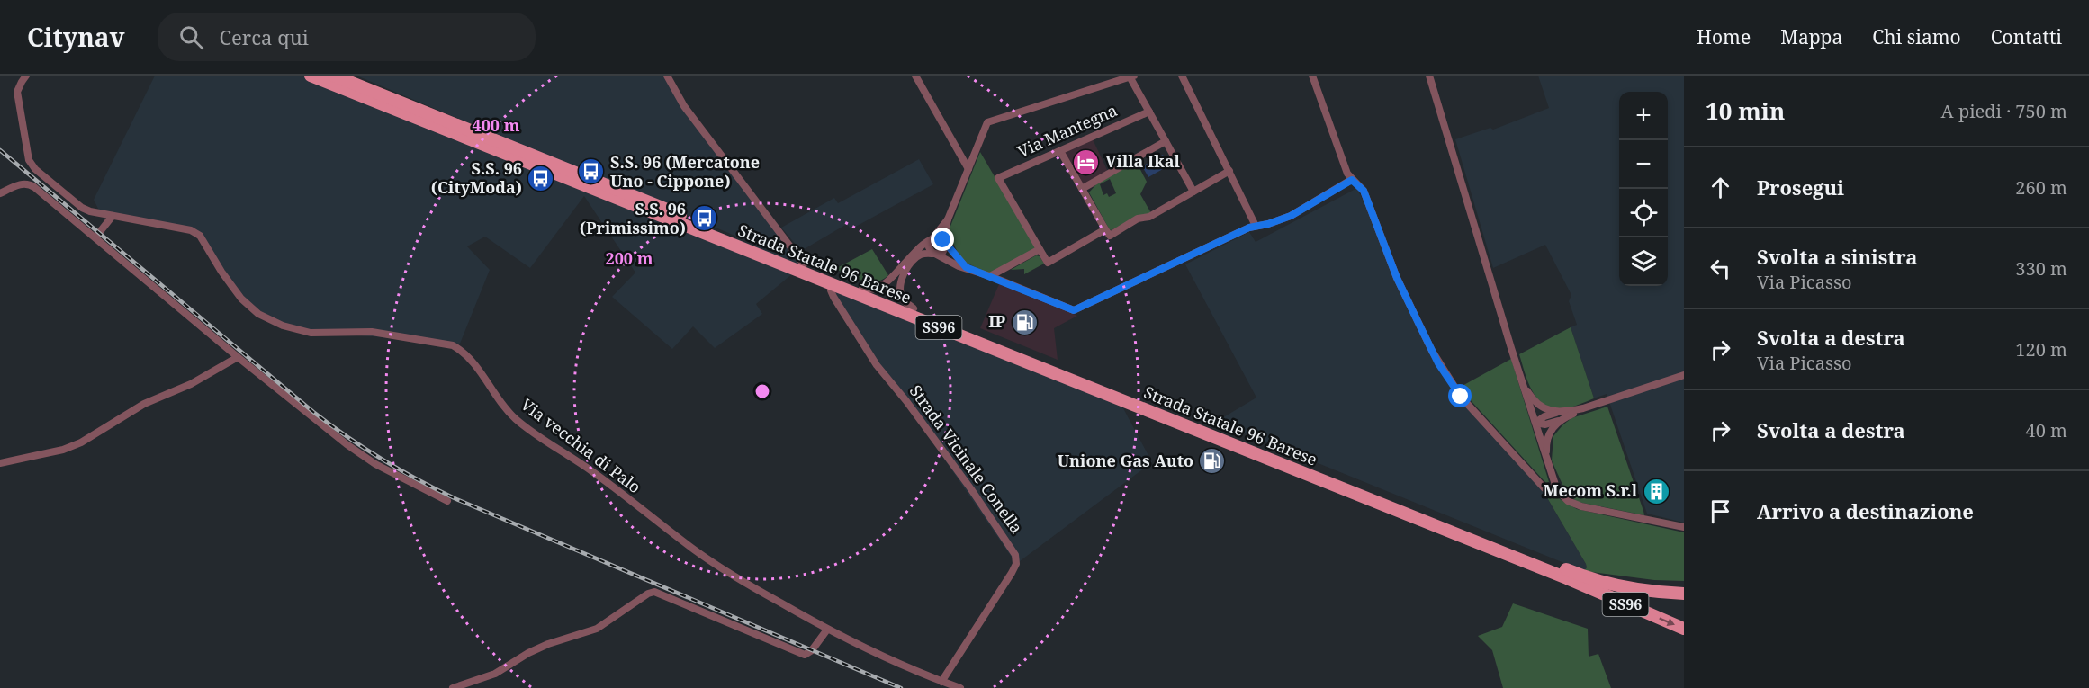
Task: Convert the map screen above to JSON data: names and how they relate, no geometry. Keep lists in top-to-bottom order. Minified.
{"streets":{"main road":["Strada Statale 96 Barese","SS96"],"street":["Via Mantegna","Via vecchia di Palo","Strada Vicinale Conella"]},"crossings":[["Strada Statale 96 Barese","SS96"],["Strada Statale 96 Barese","Strada Vicinale Conella"],["Via vecchia di Palo","Strada Vicinale Conella"]],"places":{"hotel":["Villa Ikal"],"bus stop":["S.S. 96 (Mercatone Uno - Cippone)","S.S. 96 (CityModa)","S.S. 96 (Primissimo)"],"fuel station":["IP","Unione Gas Auto"],"building":["Mecom S.r.l"]},"page":{"header":"Citynav","search":"Cerca qui","nav":["Home","Mappa","Chi siamo","Contatti"],"heading":["10 min","A piedi · 750 m"],"map_buttons":["+","−"],"list":[["Prosegui","260 m"],["Svolta a sinistra","Via Picasso","330 m"],["Svolta a destra","Via Picasso","120 m"],["Svolta a destra","40 m"],"Arrivo a destinazione"]},"rings":["400 m","200 m"]}
